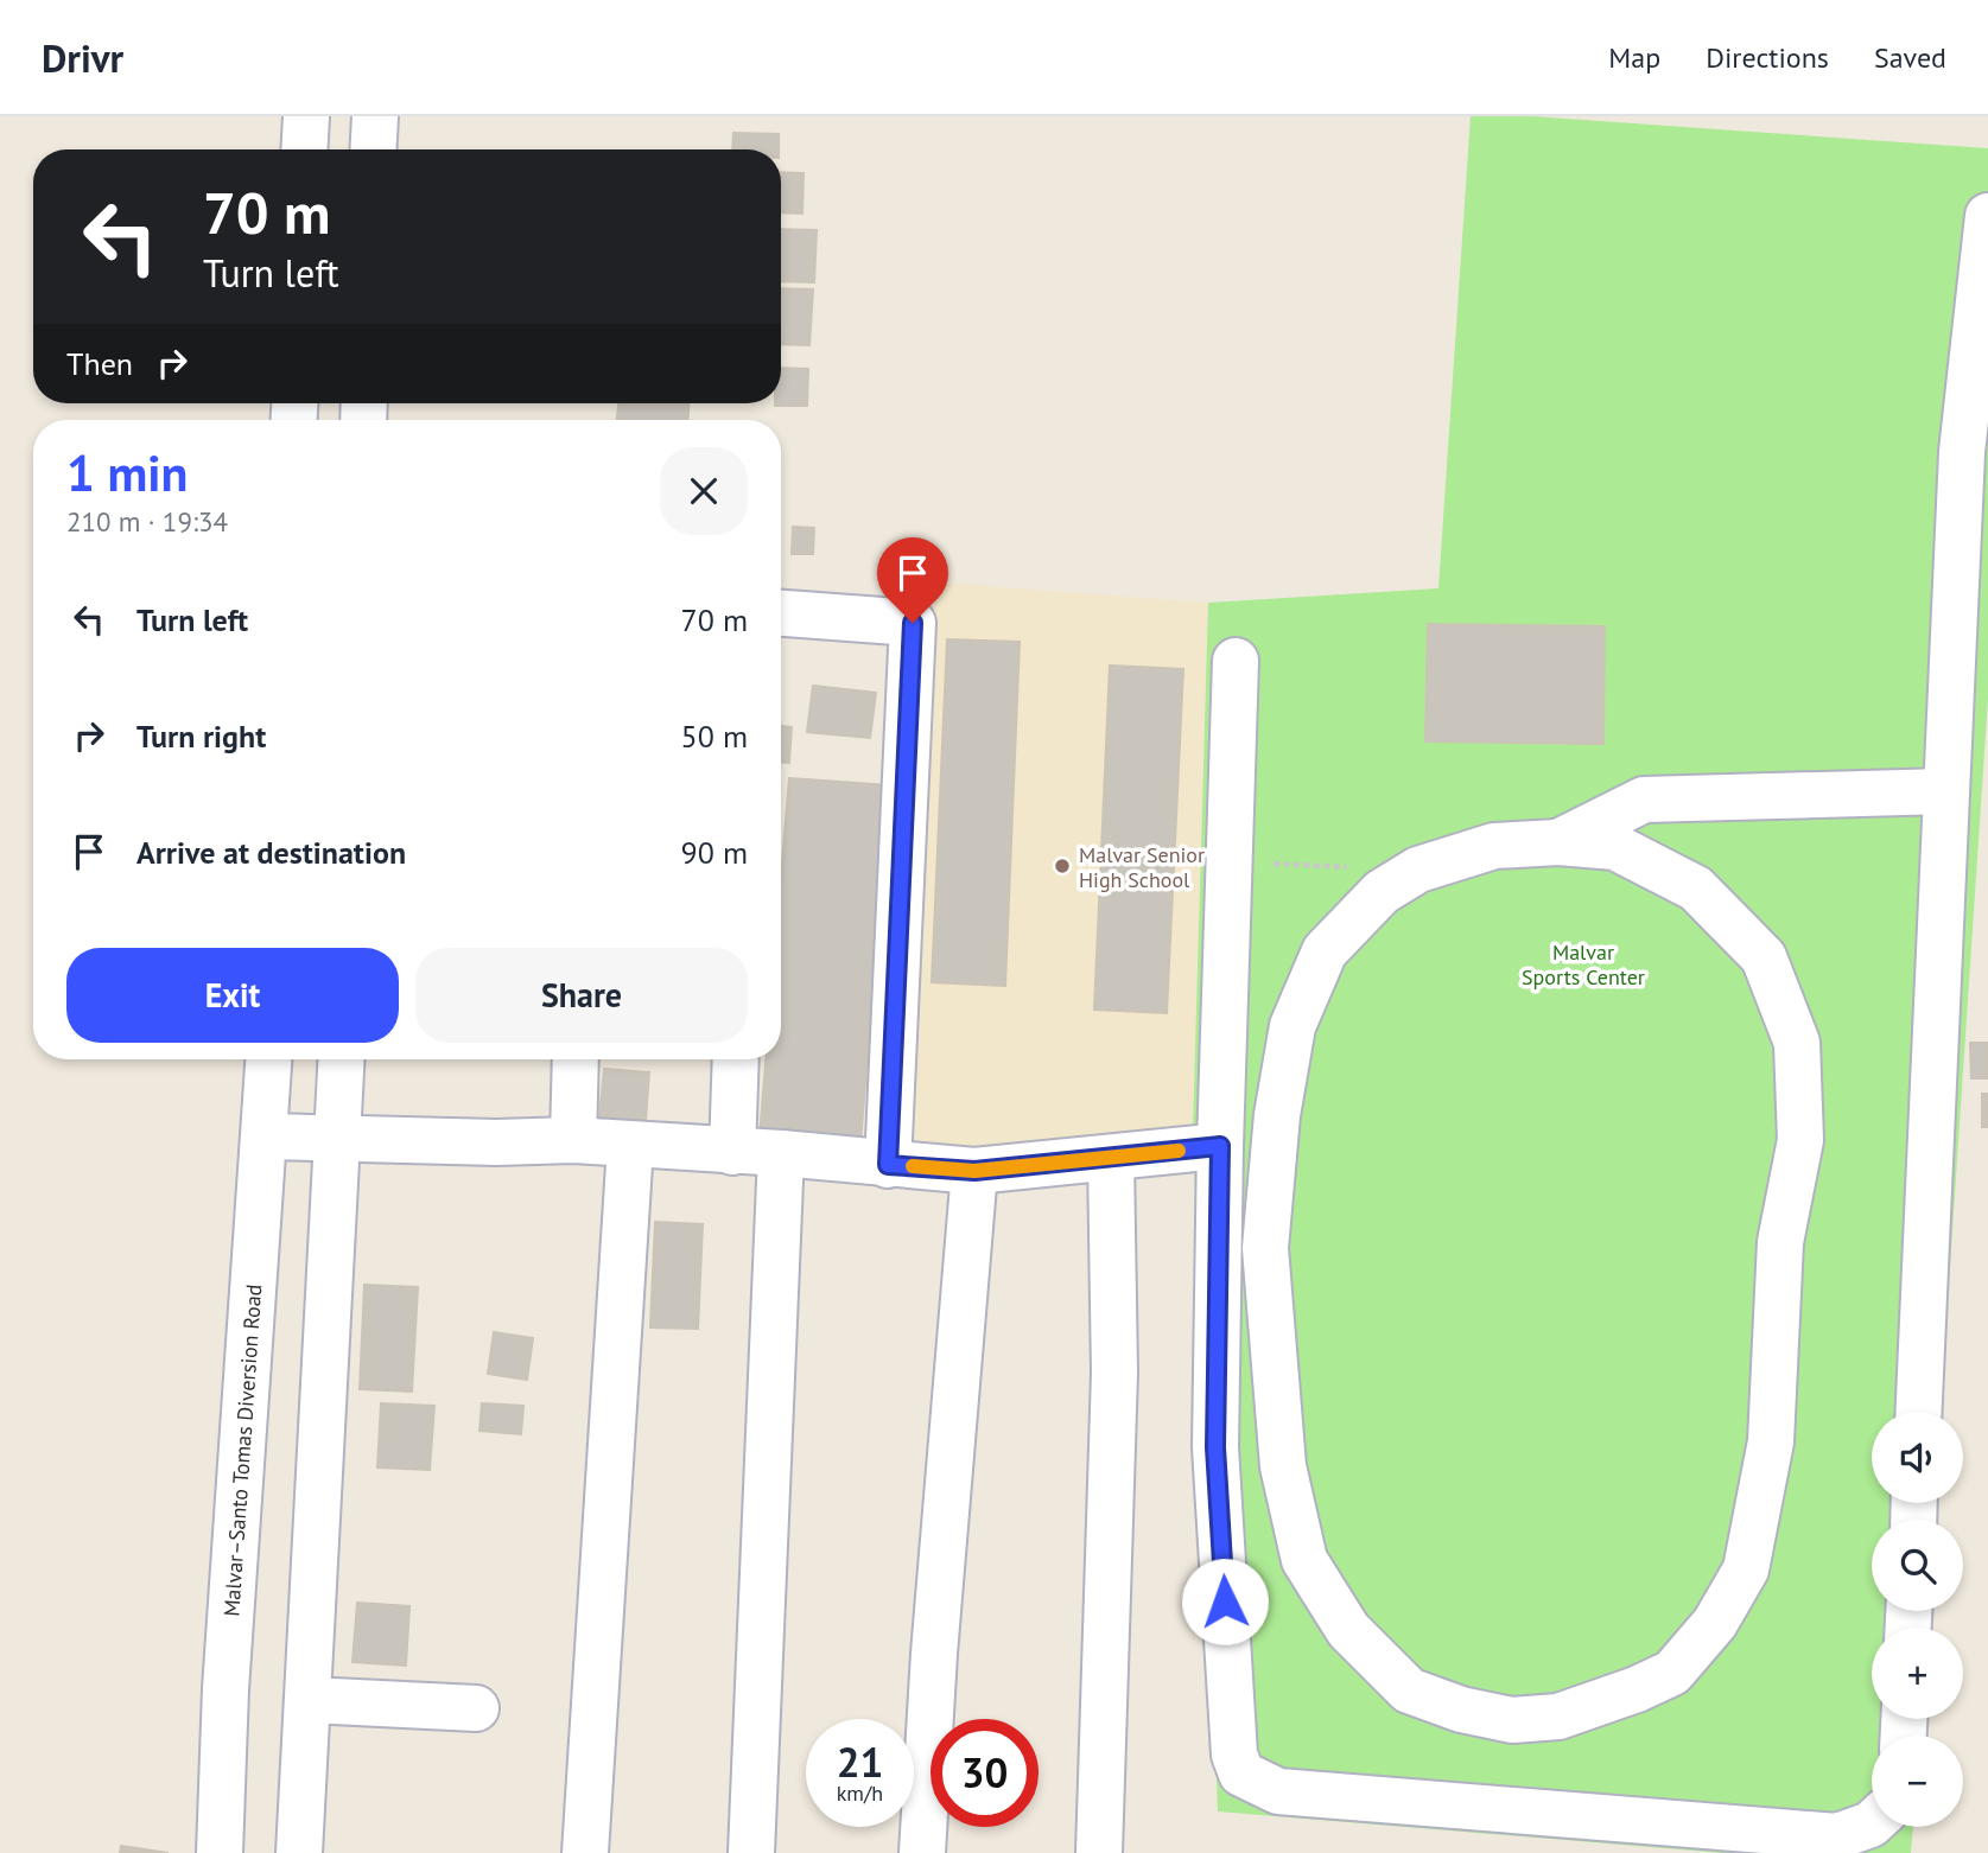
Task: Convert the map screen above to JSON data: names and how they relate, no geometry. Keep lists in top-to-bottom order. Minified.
{"streets":{"street":["Malvar–Santo Tomas Diversion Road"]},"parks":["Malvar Sports Center"],"places":["Malvar Senior High School"],"page":{"header":"Drivr","nav":["Map","Directions","Saved"],"turn":["70 m","Turn left"],"then":"Then","heading":["1 min","210 m · 19:34"],"list":[{"name":"Turn left","value":"70 m"},{"name":"Turn right","value":"50 m"},{"name":"Arrive at destination","value":"90 m"}],"buttons":["Exit","Share"],"map_buttons":["+","−"],"speed":"21 km/h","limit":"30"}}
